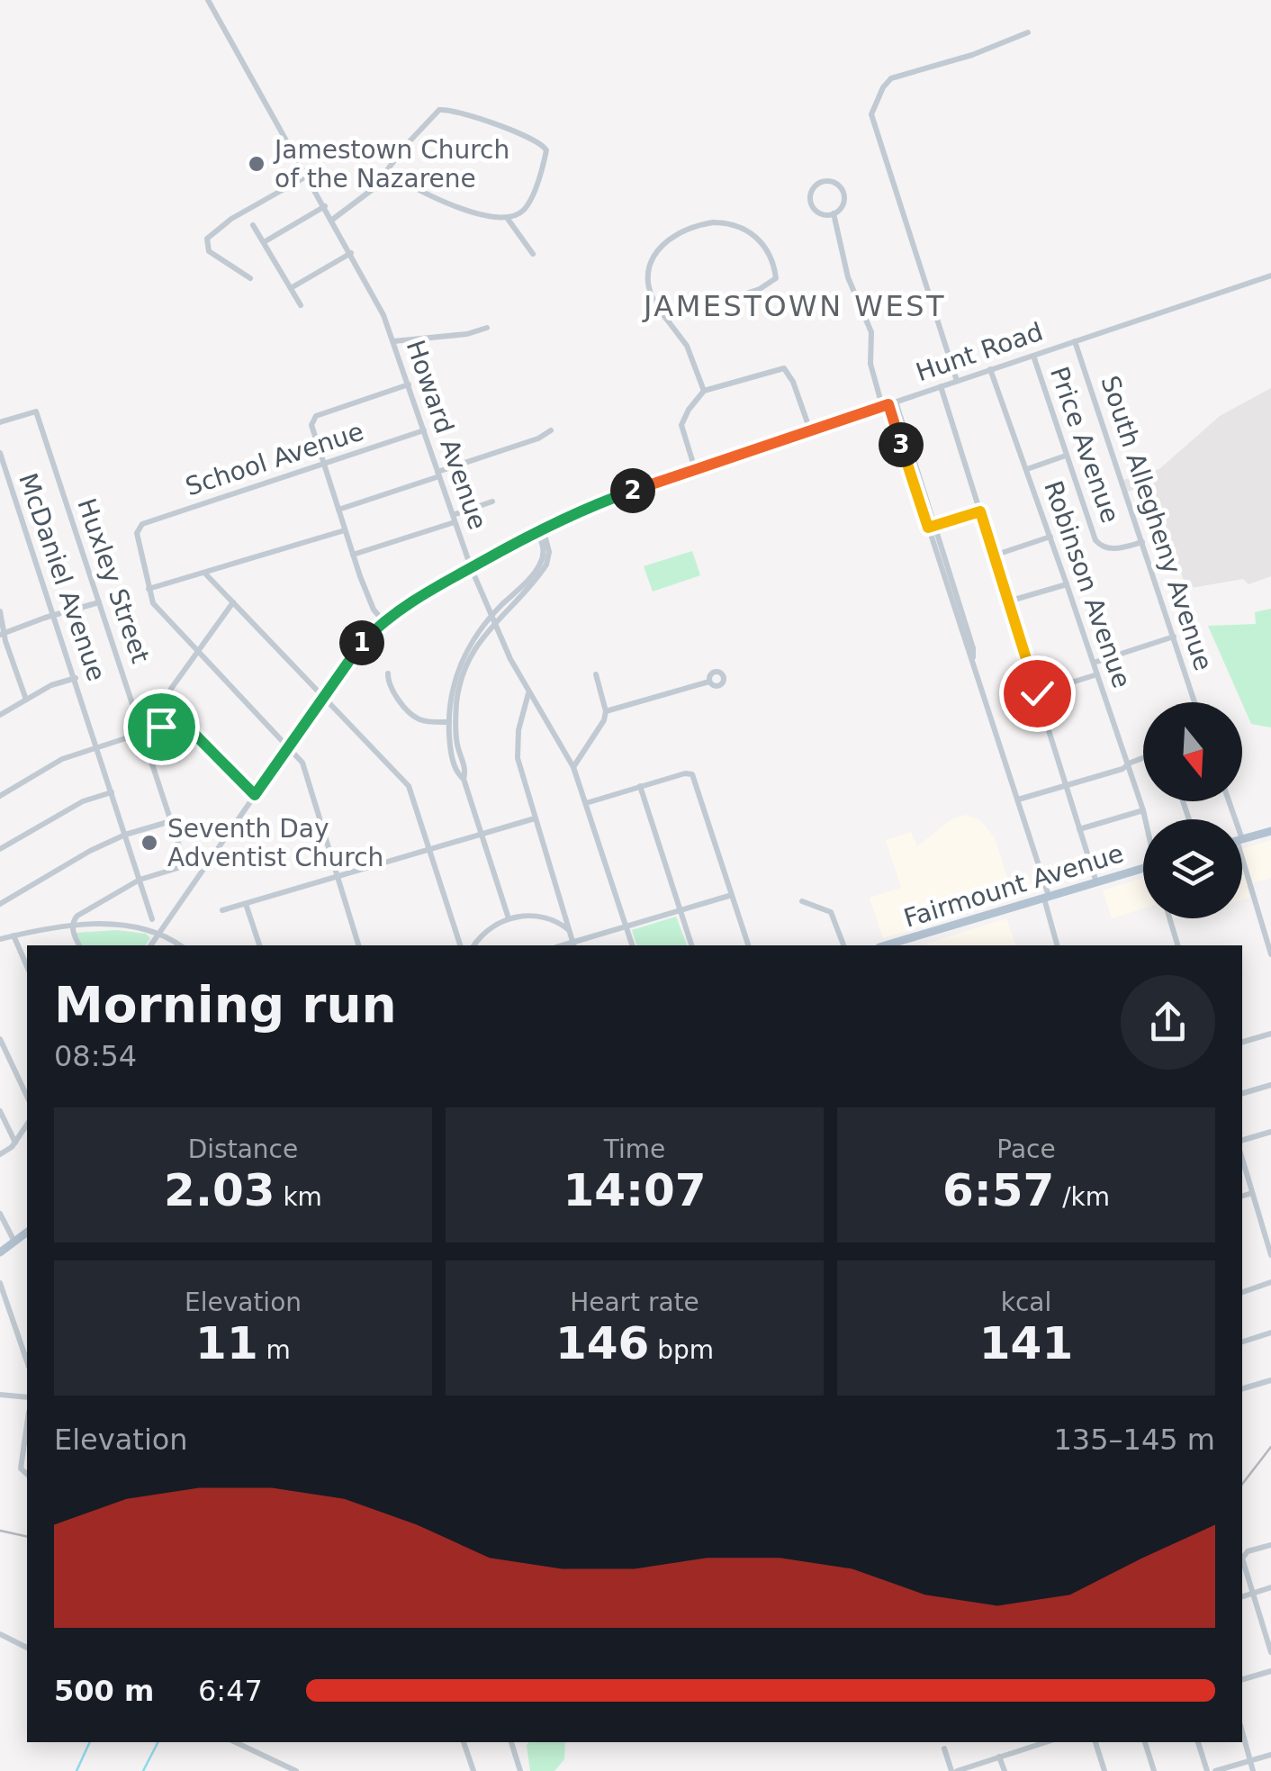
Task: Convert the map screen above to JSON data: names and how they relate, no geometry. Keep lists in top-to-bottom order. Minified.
{"streets":{"main road":["Fairmount Avenue"],"street":["Hunt Road","Howard Avenue","Price Avenue","School Avenue","South Allegheny Avenue","McDaniel Avenue","Huxley Street","Robinson Avenue"]},"crossings":[["Hunt Road","Howard Avenue"],["Hunt Road","Price Avenue"],["Hunt Road","South Allegheny Avenue"],["Hunt Road","Robinson Avenue"],["Howard Avenue","School Avenue"],["Price Avenue","South Allegheny Avenue"],["McDaniel Avenue","Huxley Street"]],"districts":["JAMESTOWN WEST"],"places":["Jamestown Church of the Nazarene","Seventh Day Adventist Church"],"north":"bottom","page":{"pins":["3","2","1"],"heading":["Morning run","08:54"],"stats":[["Distance","2.03 km"],["Time","14:07"],["Pace","6:57 /km"],["Elevation","11 m"],["Heart rate","146 bpm"],["kcal","141"]],"chart":["Elevation","135–145 m"],"list":[{"name":"500 m","note":"6:47"}]}}
